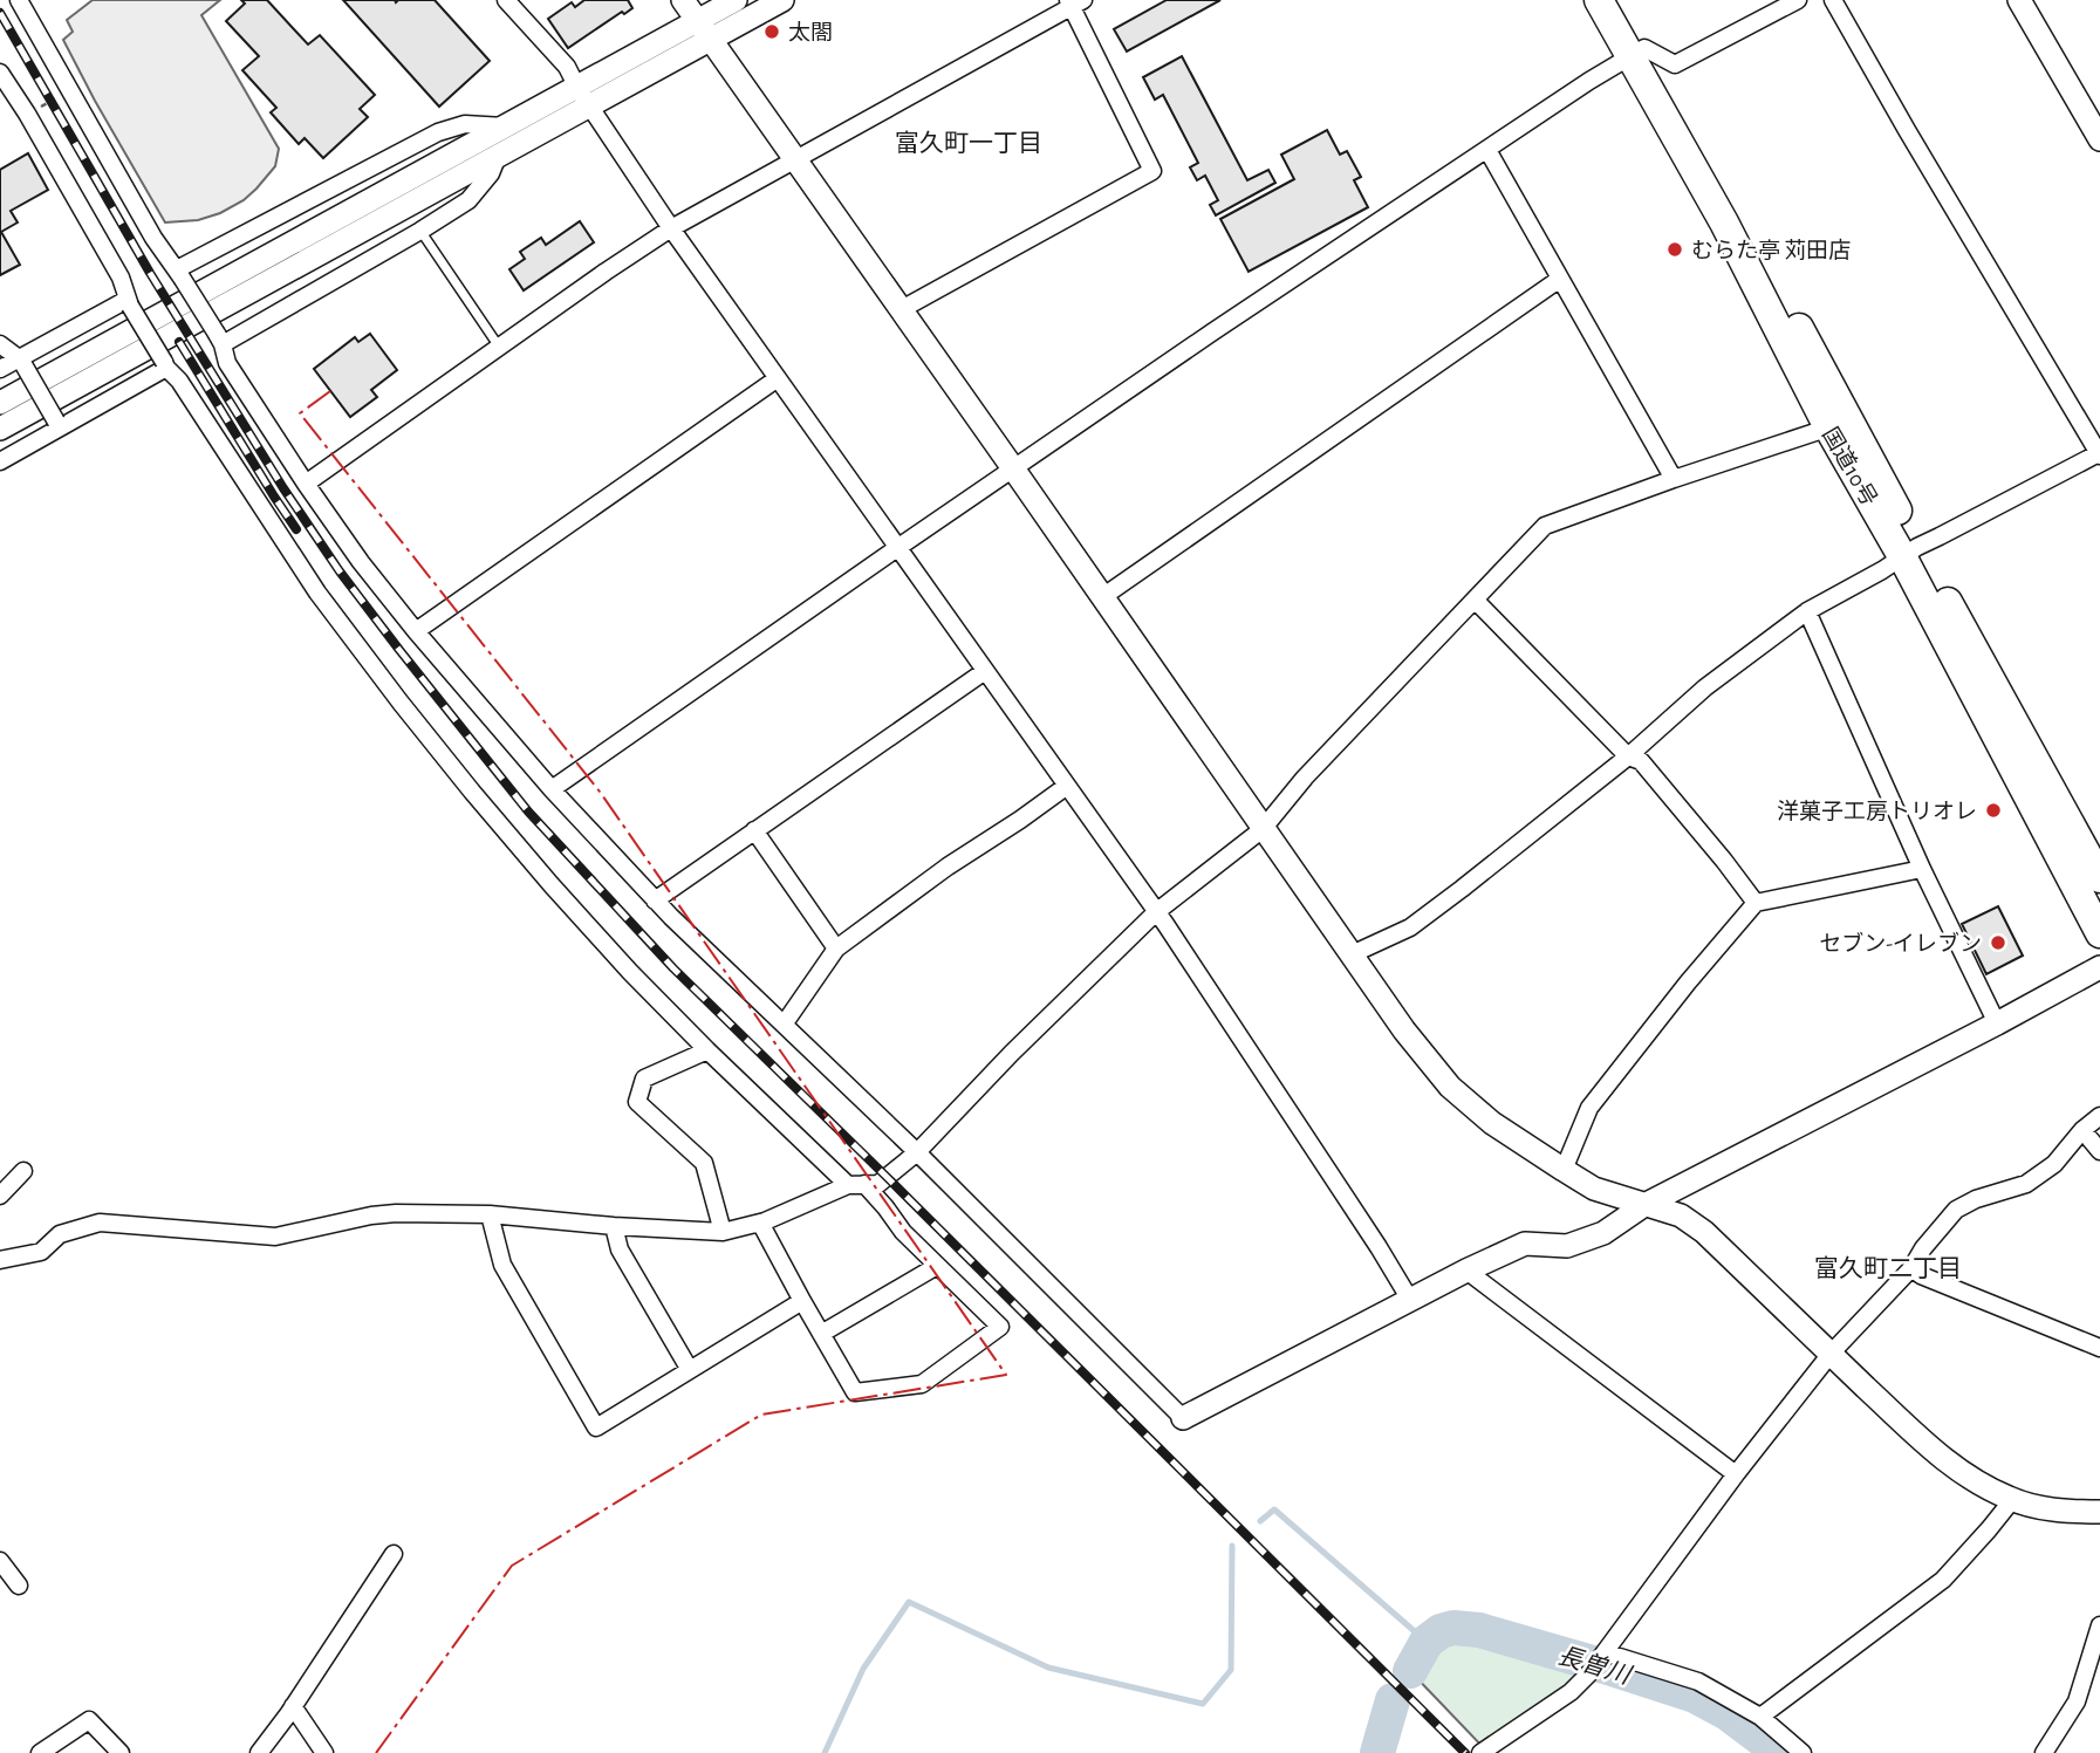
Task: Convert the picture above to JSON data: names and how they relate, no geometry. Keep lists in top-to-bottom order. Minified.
{"streets":{"highway":["国道10号"]},"districts":["富久町一丁目","富久町二丁目"],"water":["長曽川"],"places":["太閤","むらた亭 苅田店","洋菓子工房トリオレ","セブン-イレブン"]}
